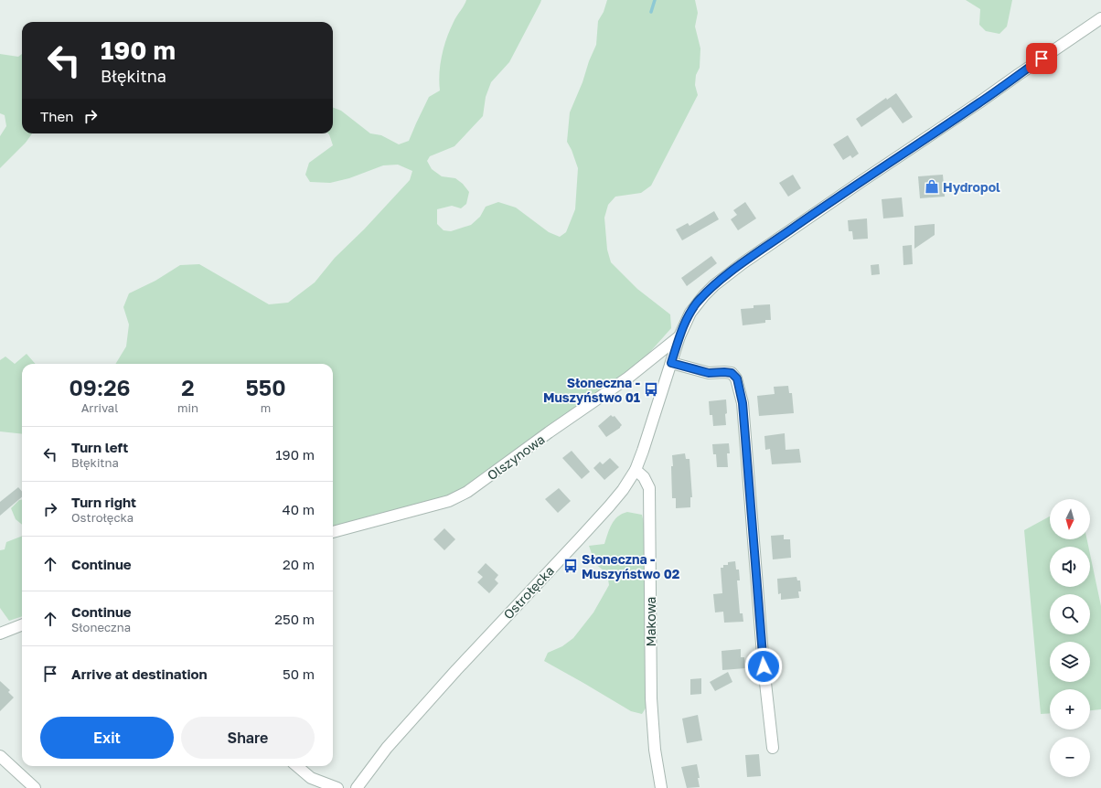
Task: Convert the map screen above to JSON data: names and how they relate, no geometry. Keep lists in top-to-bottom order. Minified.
{"streets":{"street":["Olszynowa","Ostrołęcka","Makowa"]},"crossings":[["Olszynowa","Ostrołęcka"],["Ostrołęcka","Makowa"]],"places":{"shop":["Hydropol"],"bus stop":["Słoneczna - Muszyństwo 01","Słoneczna - Muszyństwo 02"]},"north":"bottom","page":{"turn":["190 m","Błękitna"],"then":"Then","eta":["09:26","Arrival","2","min","550","m"],"list":[{"name":"Turn left","note":"Błękitna","value":"190 m"},{"name":"Turn right","note":"Ostrołęcka","value":"40 m"},{"name":"Continue","value":"20 m"},{"name":"Continue","note":"Słoneczna","value":"250 m"},{"name":"Arrive at destination","value":"50 m"}],"map_buttons":["+","−"],"buttons":["Exit","Share"]}}
